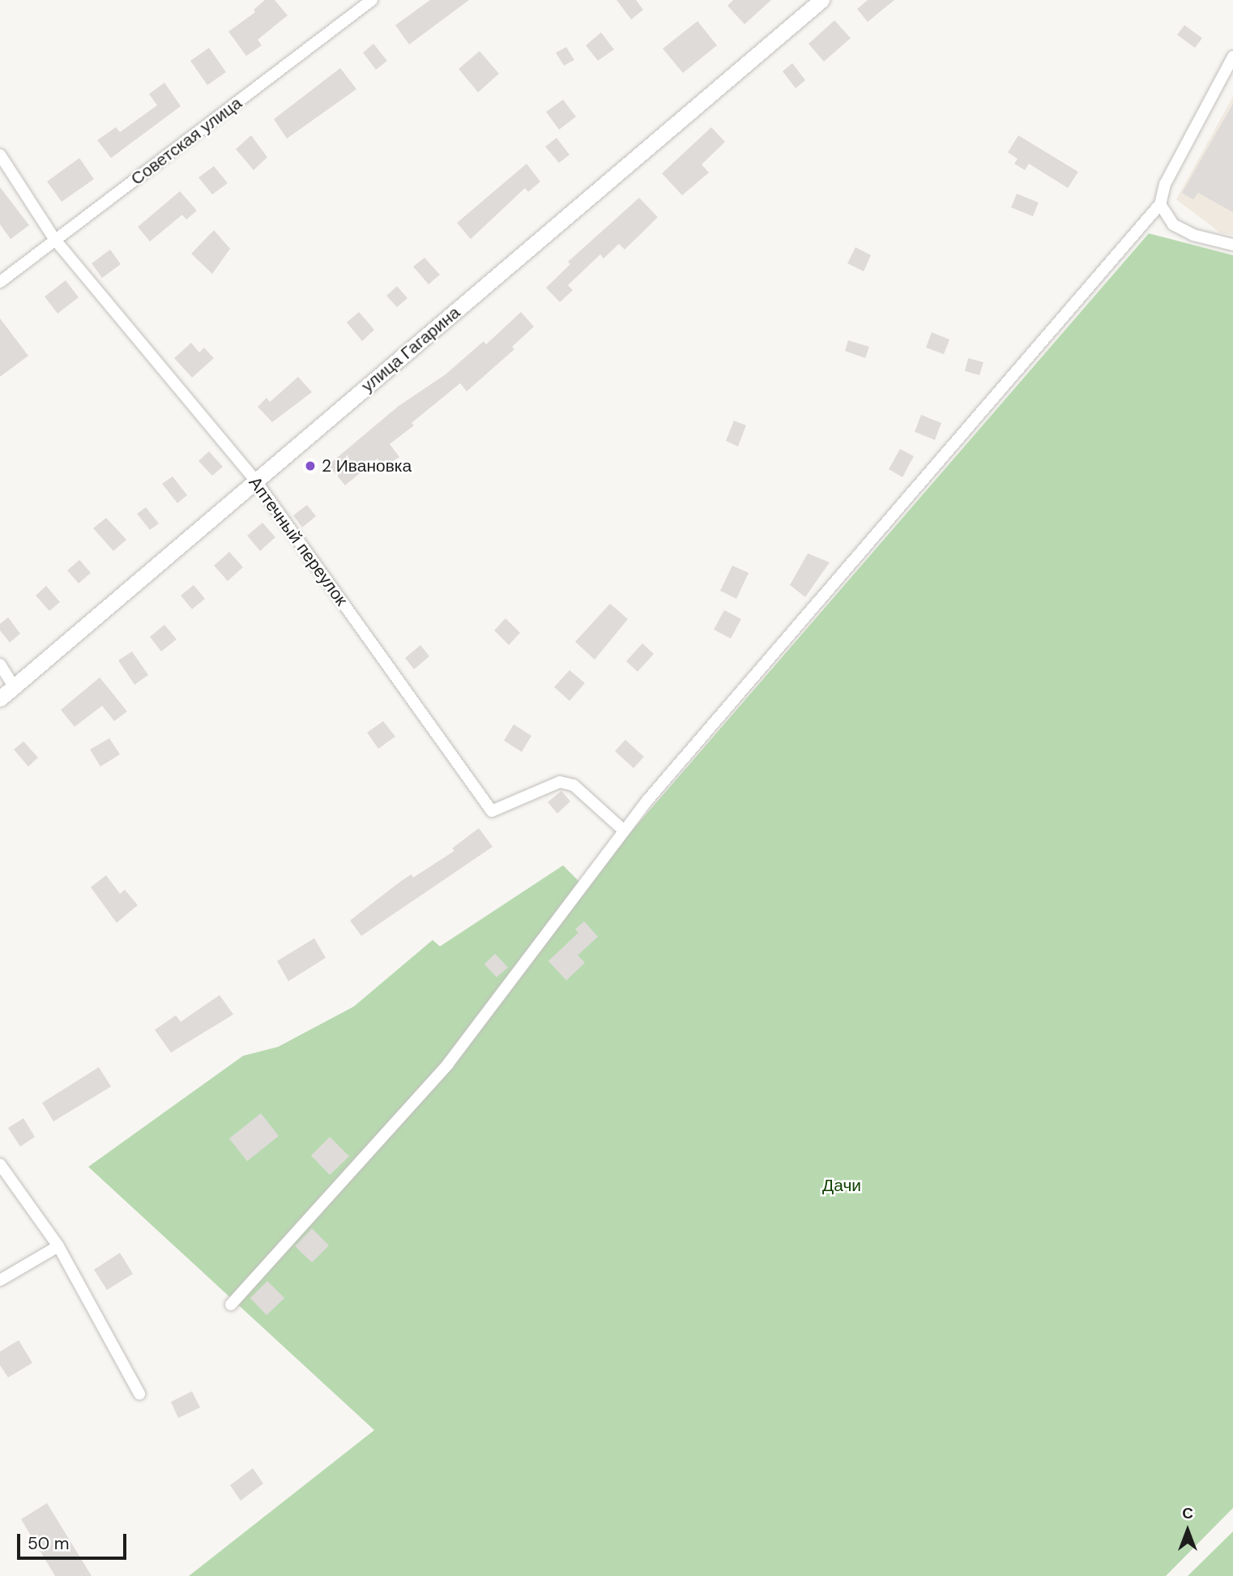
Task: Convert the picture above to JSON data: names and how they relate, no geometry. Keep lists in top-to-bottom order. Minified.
{"streets":{"street":["Советская улица","улица Гагарина","Аптечный переулок"]},"crossings":[["Советская улица","Аптечный переулок"],["улица Гагарина","Аптечный переулок"]],"parks":["Дачи"],"places":["2 Ивановка"],"scale_bar":"50 m","north":"top"}
